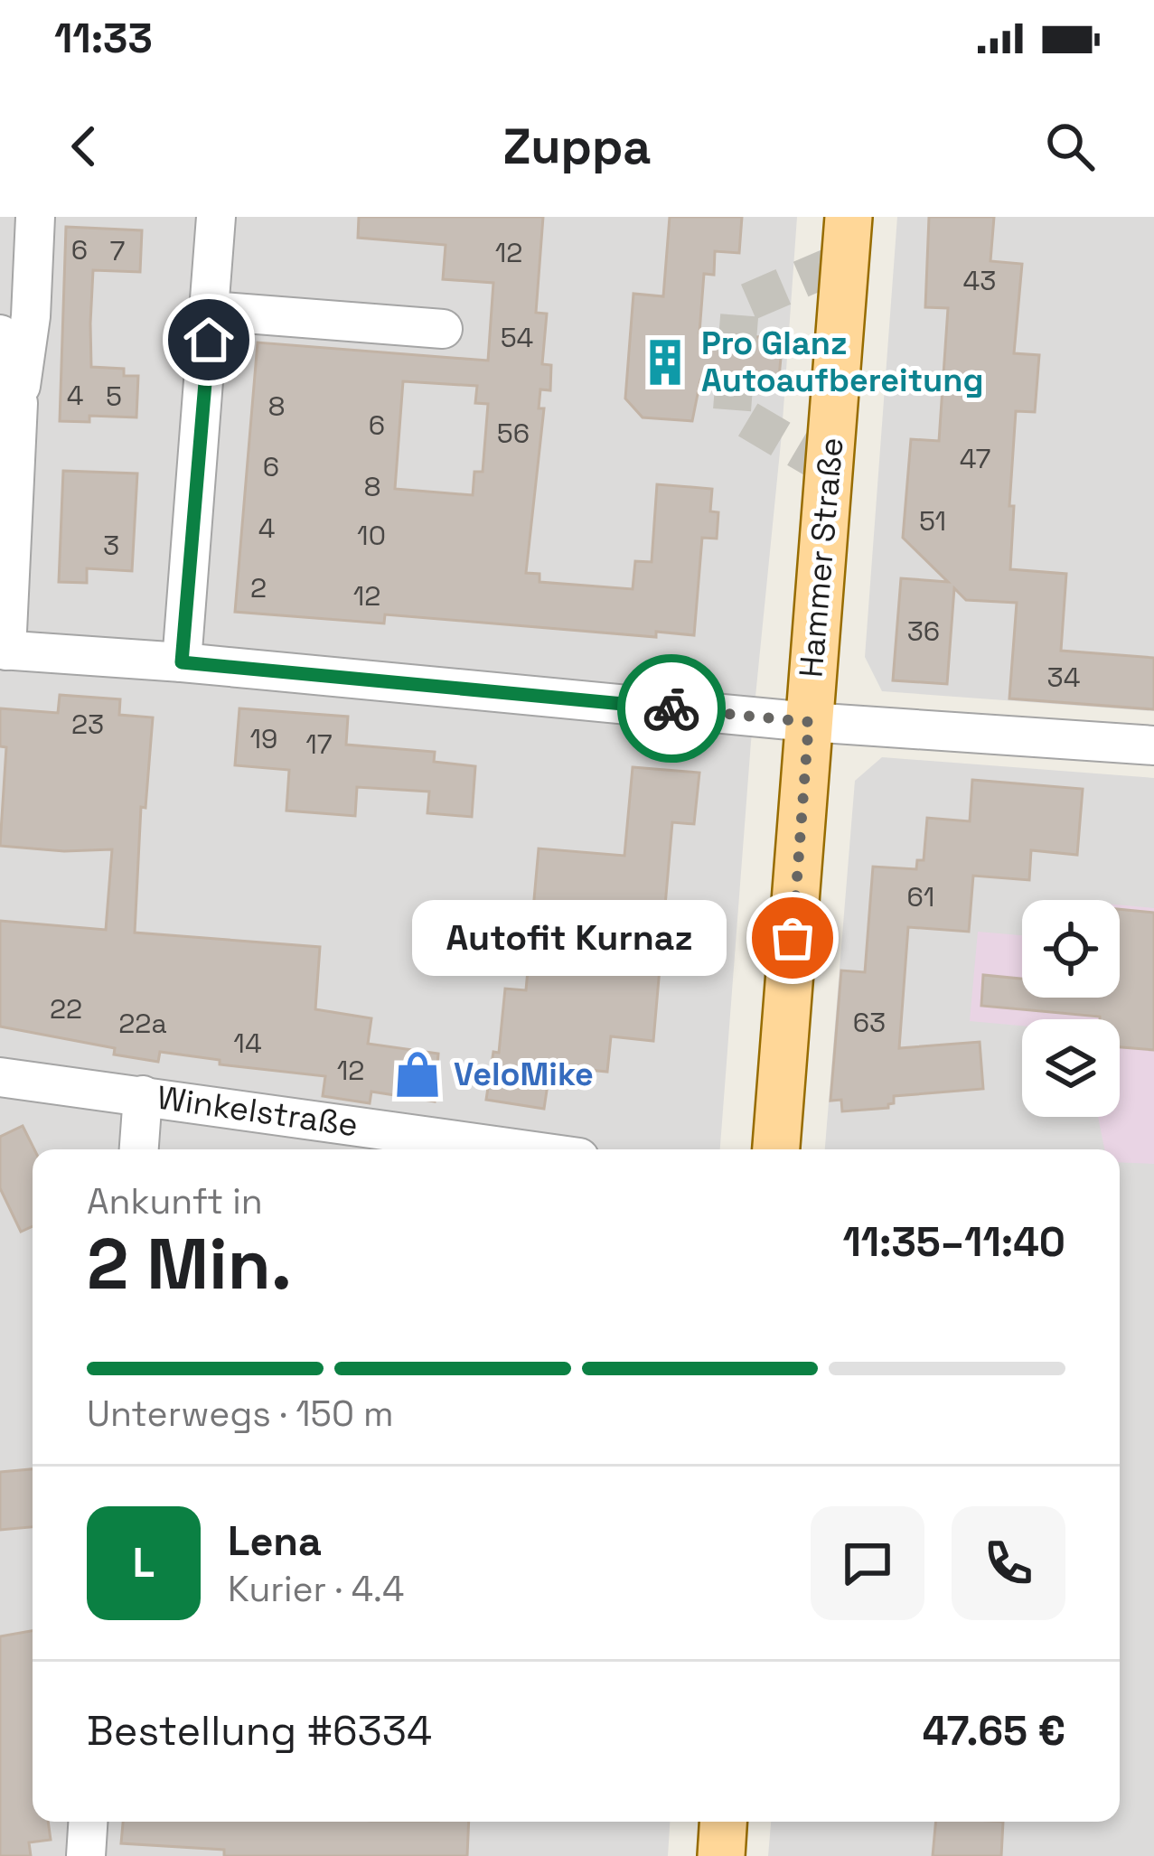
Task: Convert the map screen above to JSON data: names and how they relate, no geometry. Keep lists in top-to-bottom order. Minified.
{"streets":{"main road":["Hammer Straße"],"street":["Winkelstraße"]},"places":{"building":["Pro Glanz Autoaufbereitung"],"other":["Autofit Kurnaz"],"shop":["VeloMike"]},"house_numbers":["6","7","12","43","54","4","5","8","6","56","47","6","8","51","4","10","3","2","12","36","34","23","19","17","61","22","63","22a","14","12"],"page":{"status":"11:33","header":"Zuppa","bubble":"Autofit Kurnaz","heading":["2 Min.","Ankunft in","11:35–11:40"],"panel":["Lena","Kurier · 4.4","Bestellung #6334","47.65 €"],"bar":"Unterwegs · 150 m","round":"L"}}
